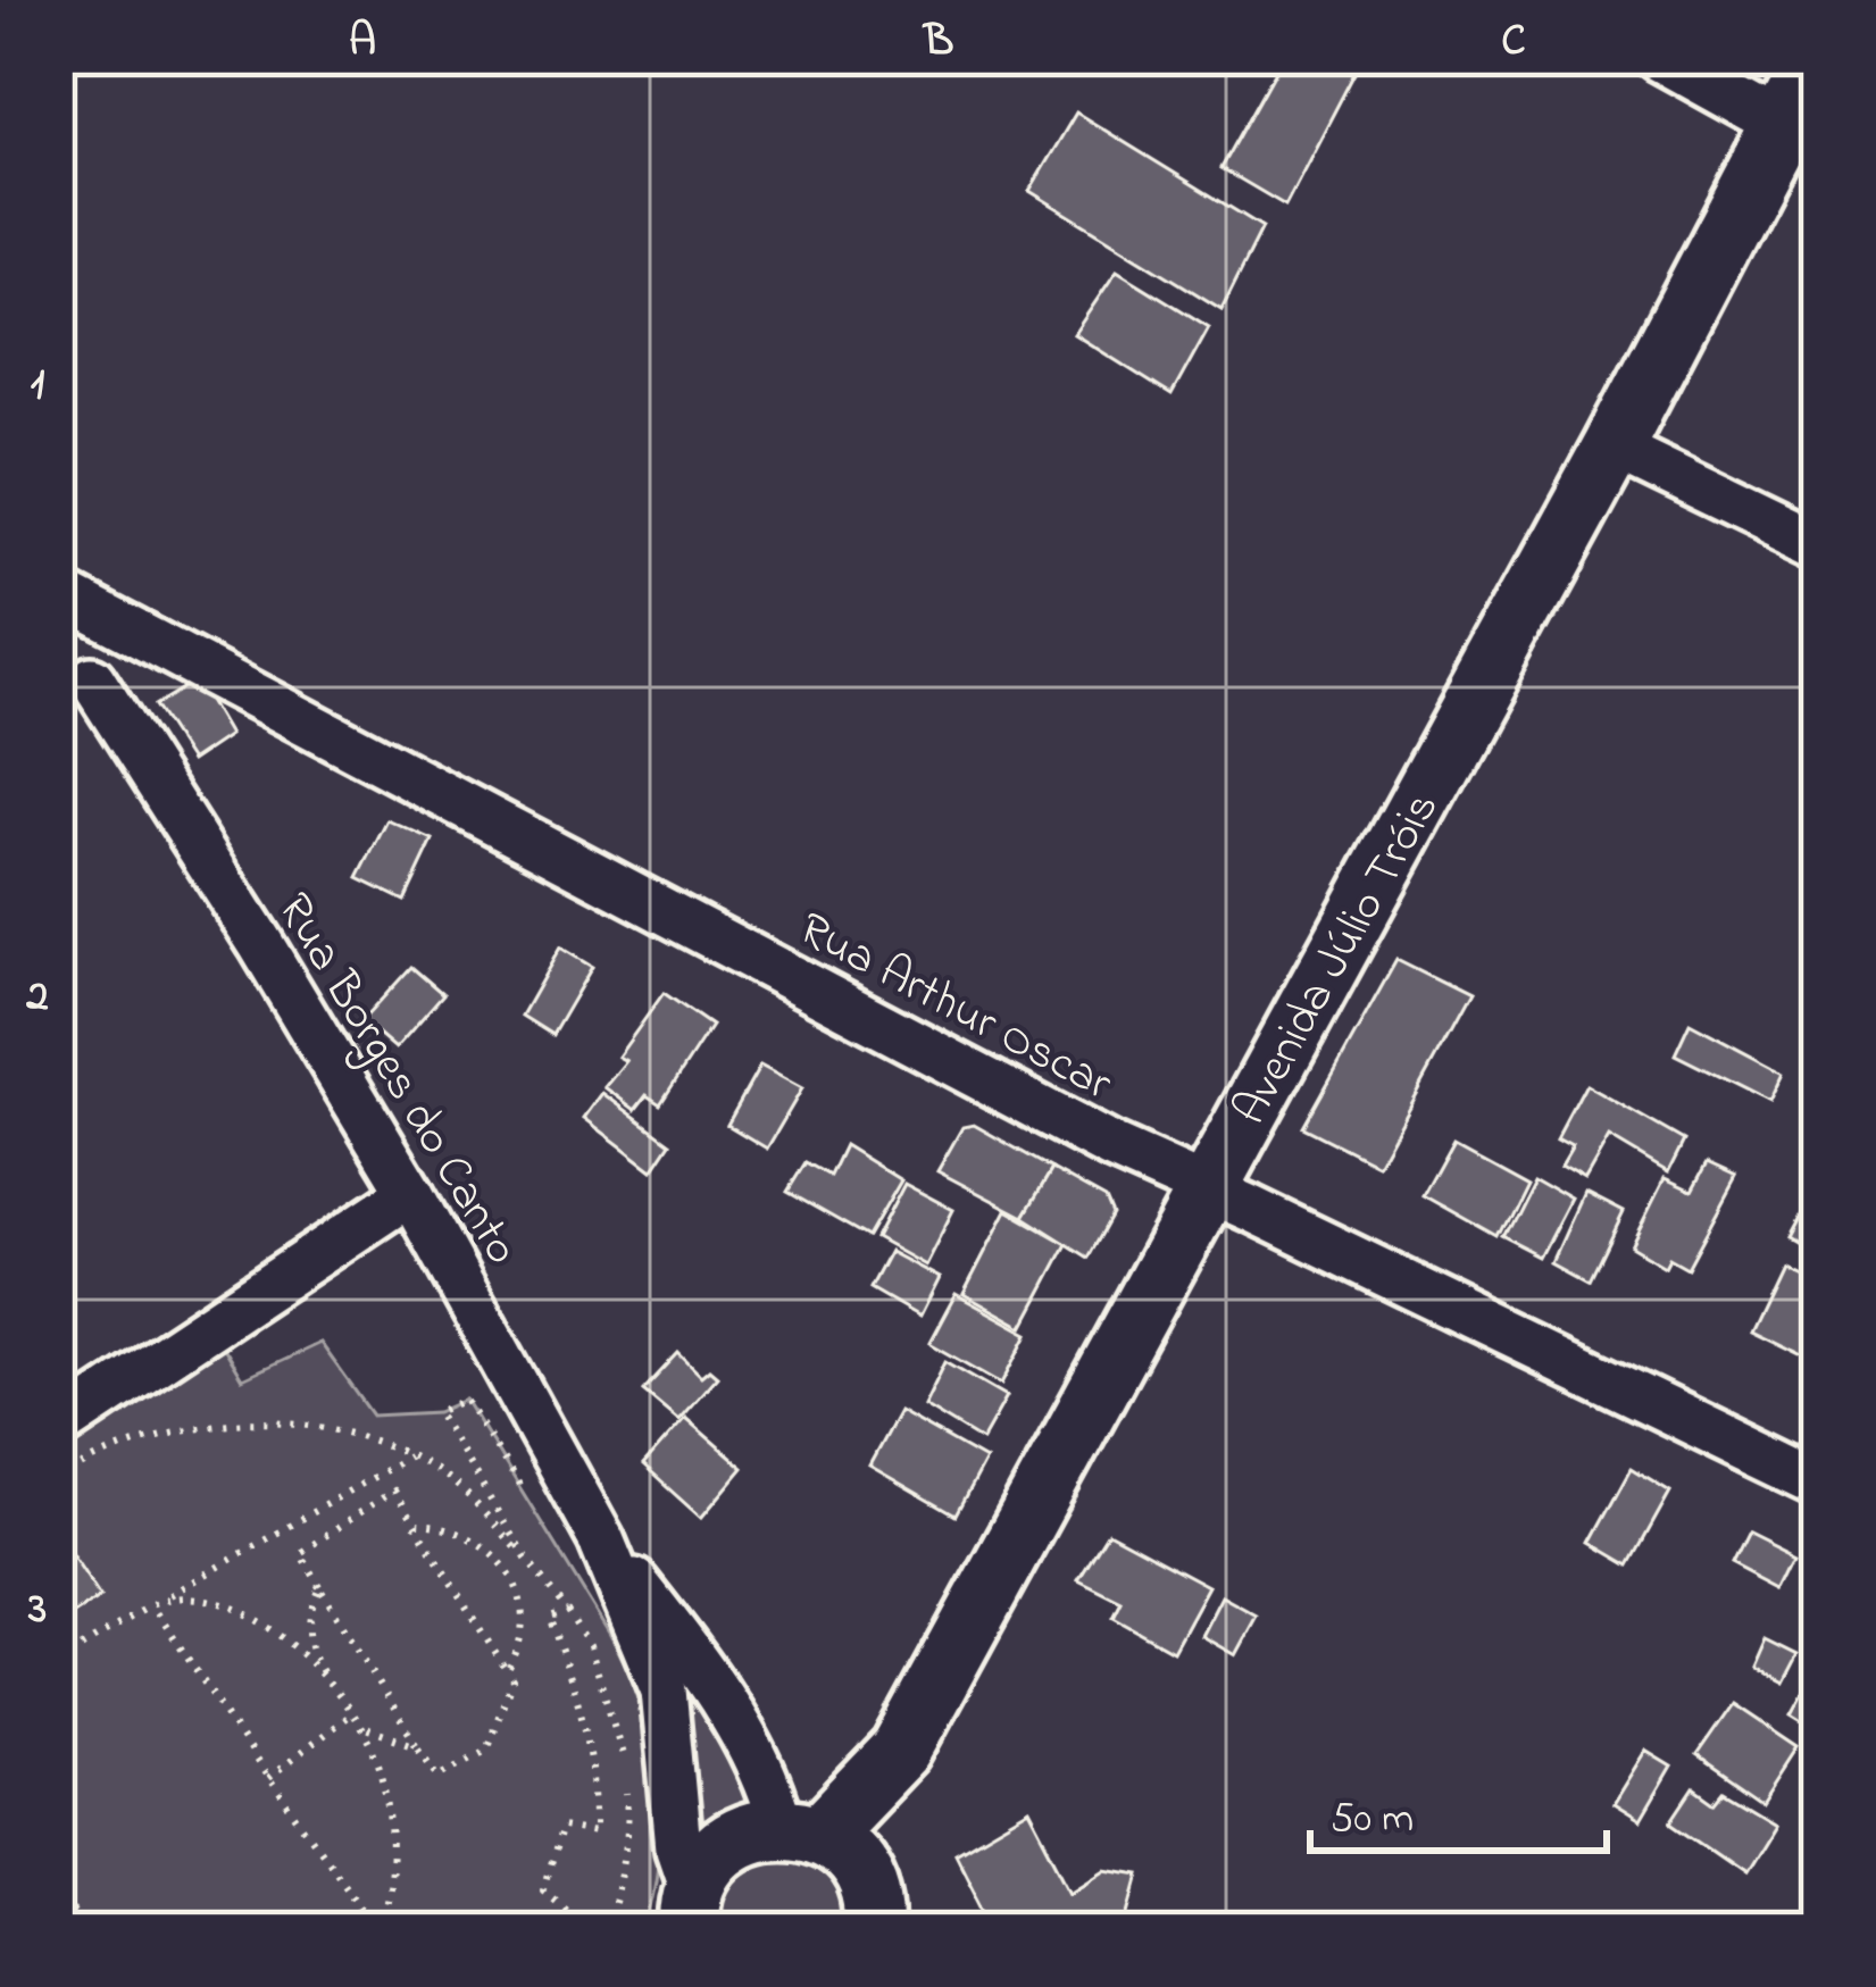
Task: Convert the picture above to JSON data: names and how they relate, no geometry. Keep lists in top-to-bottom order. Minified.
{"streets":{"main road":["Avenida Júlio Tróis"],"street":["Rua Arthur Oscar","Rua Borges do Canto"]},"crossings":[["Avenida Júlio Tróis","Rua Arthur Oscar"],["Avenida Júlio Tróis","Rua Borges do Canto"]],"scale_bar":"50 m","grid":{"columns":["A","B","C"],"rows":["1","2","3"]}}
